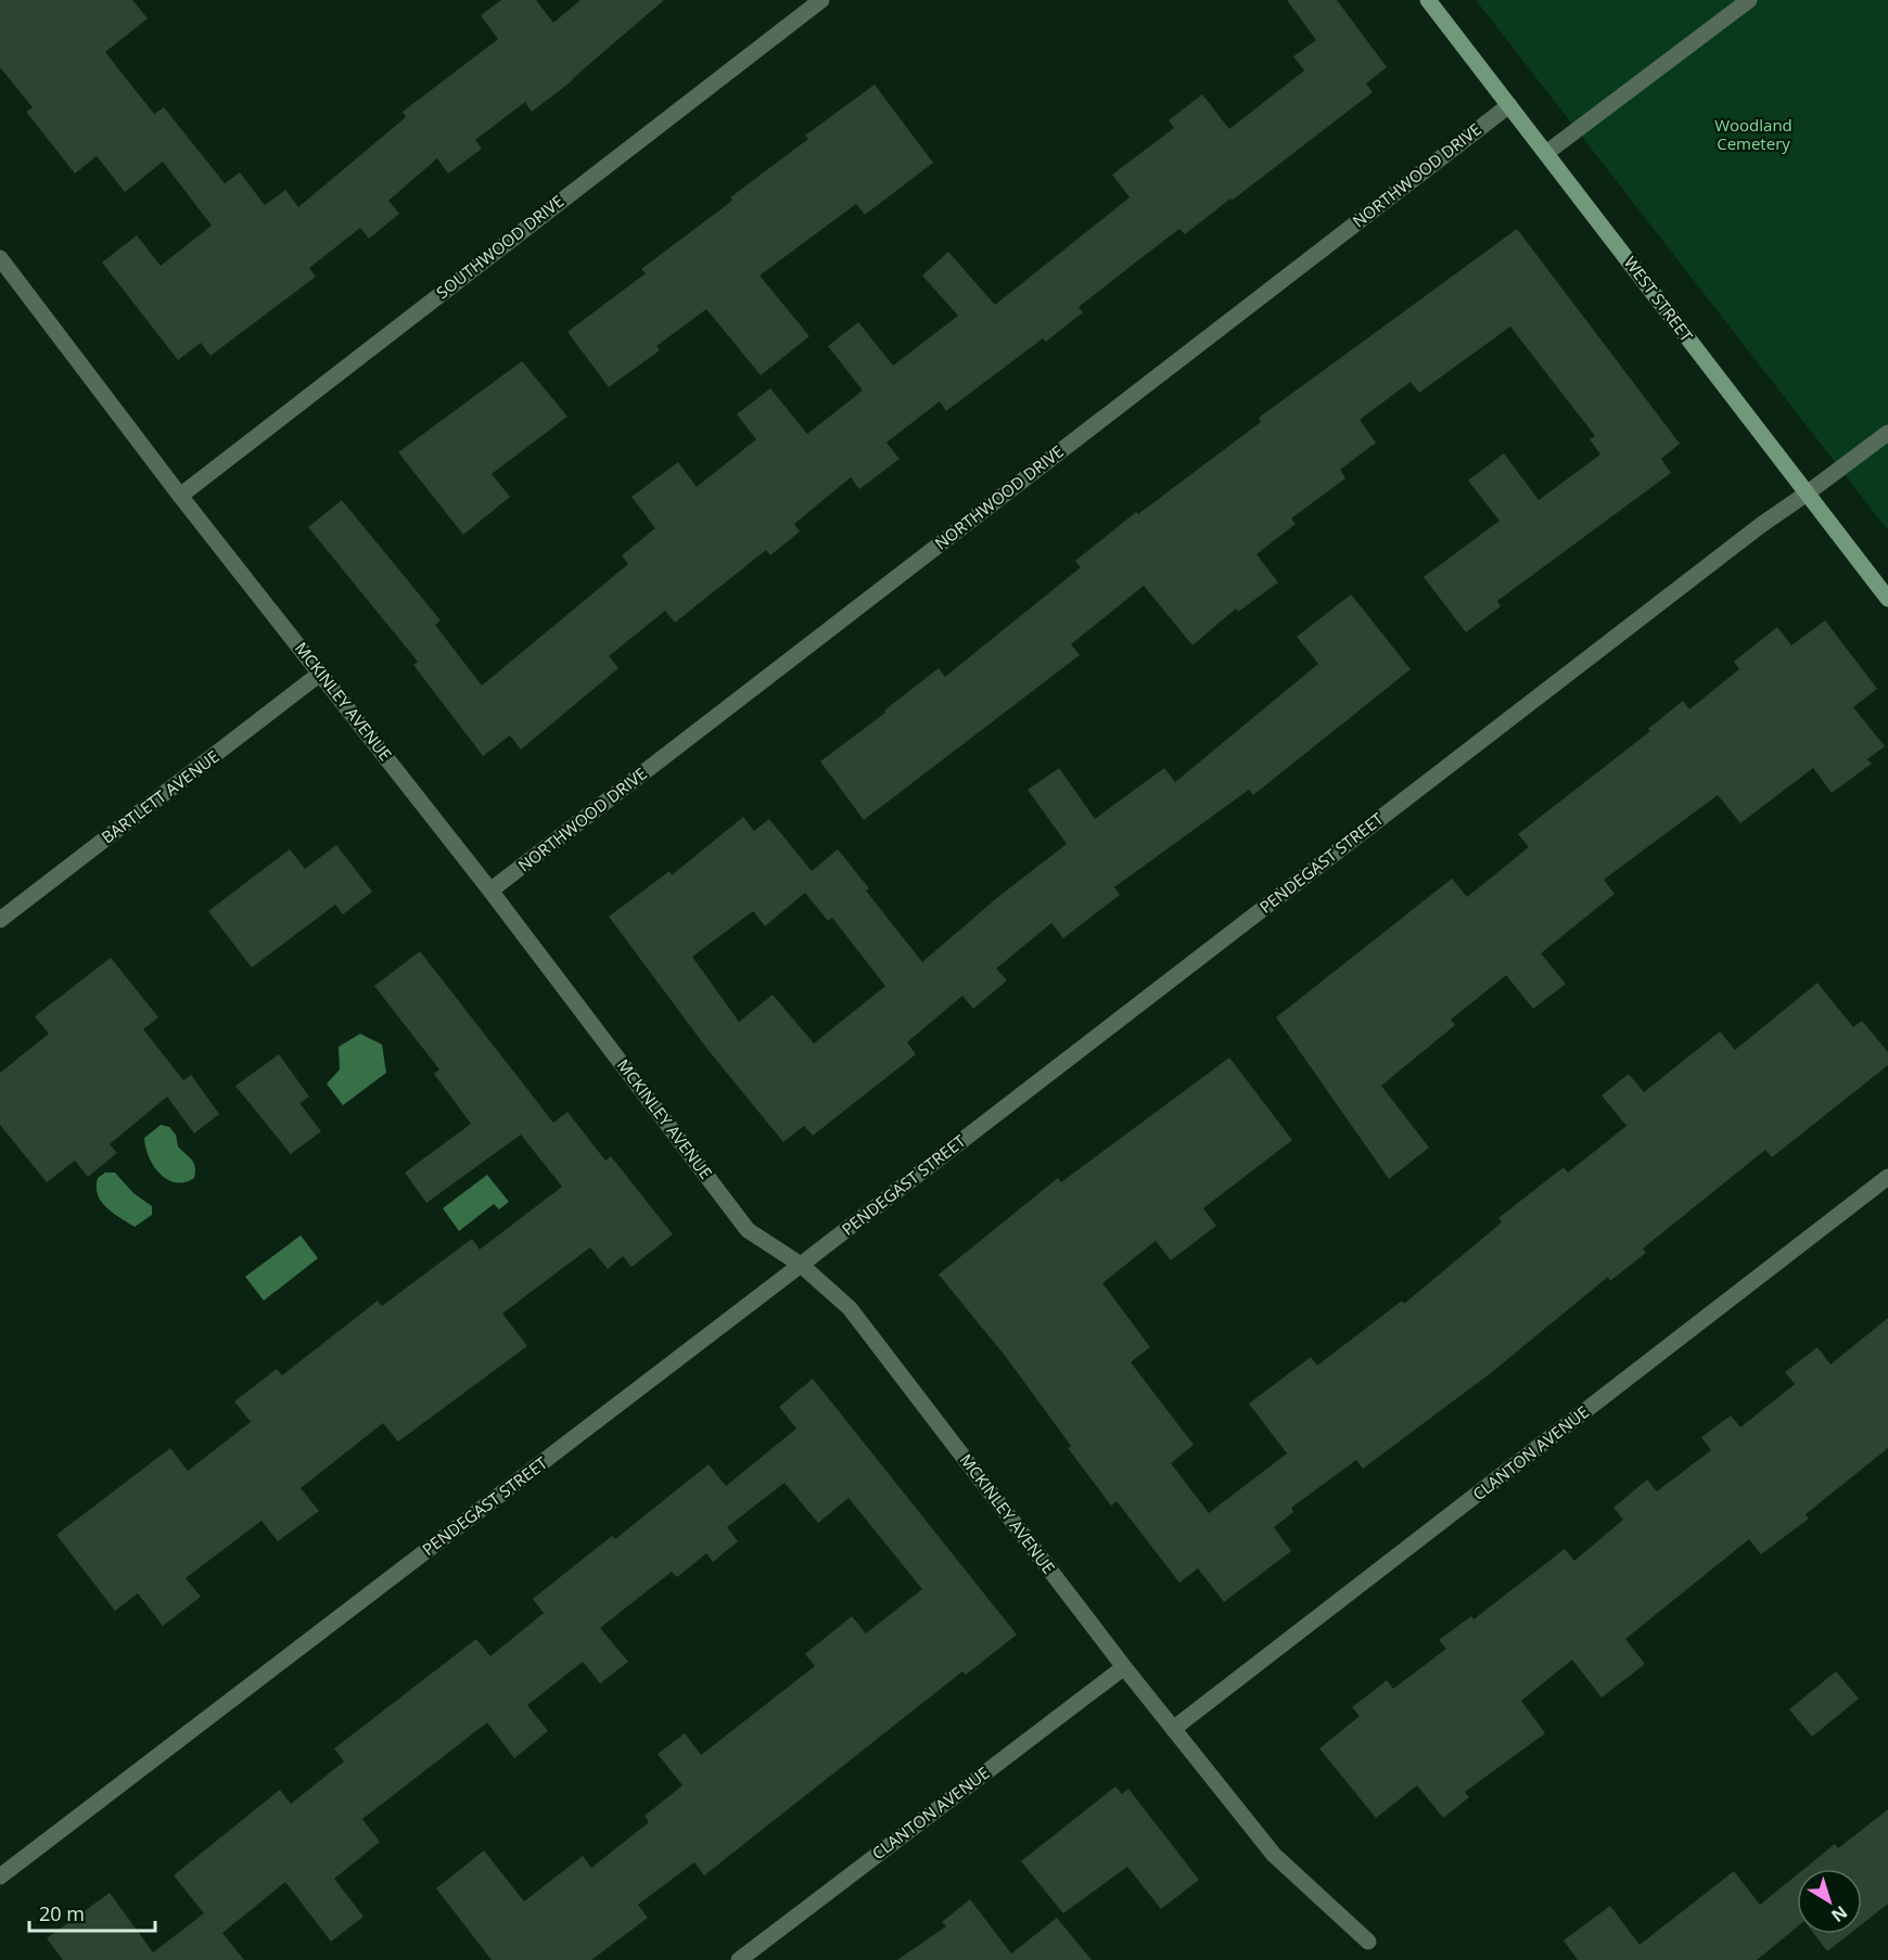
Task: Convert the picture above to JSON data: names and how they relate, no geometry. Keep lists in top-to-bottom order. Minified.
{"streets":{"main road":["WEST STREET"],"street":["NORTHWOOD DRIVE","SOUTHWOOD DRIVE","MCKINLEY AVENUE","BARTLETT AVENUE","PENDEGAST STREET","CLANTON AVENUE"]},"crossings":[["NORTHWOOD DRIVE","WEST STREET"],["NORTHWOOD DRIVE","MCKINLEY AVENUE"],["SOUTHWOOD DRIVE","MCKINLEY AVENUE"],["WEST STREET","PENDEGAST STREET"],["MCKINLEY AVENUE","BARTLETT AVENUE"],["MCKINLEY AVENUE","PENDEGAST STREET"],["MCKINLEY AVENUE","CLANTON AVENUE"]],"parks":["Woodland Cemetery"],"scale_bar":"20 m","north":"bottom right"}
